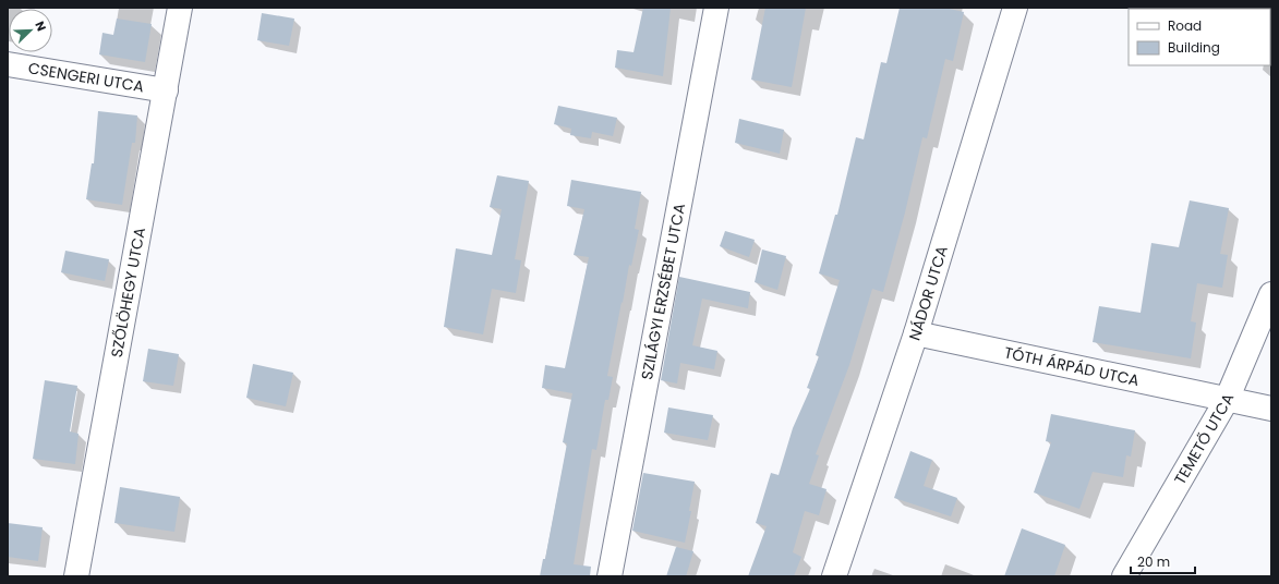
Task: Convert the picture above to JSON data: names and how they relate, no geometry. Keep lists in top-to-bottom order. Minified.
{"streets":{"street":["CSENGERI UTCA","SZŐLÖHEGY UTCA","SZILÁGYI ERZSÉBET UTCA","NÁDOR UTCA","TÓTH ÁRPÁD UTCA","TEMETŐ UTCA"]},"crossings":[["CSENGERI UTCA","SZŐLÖHEGY UTCA"],["NÁDOR UTCA","TÓTH ÁRPÁD UTCA"],["TÓTH ÁRPÁD UTCA","TEMETŐ UTCA"]],"legend":["Road","Building"],"scale_bar":"20 m","north":"top right"}
